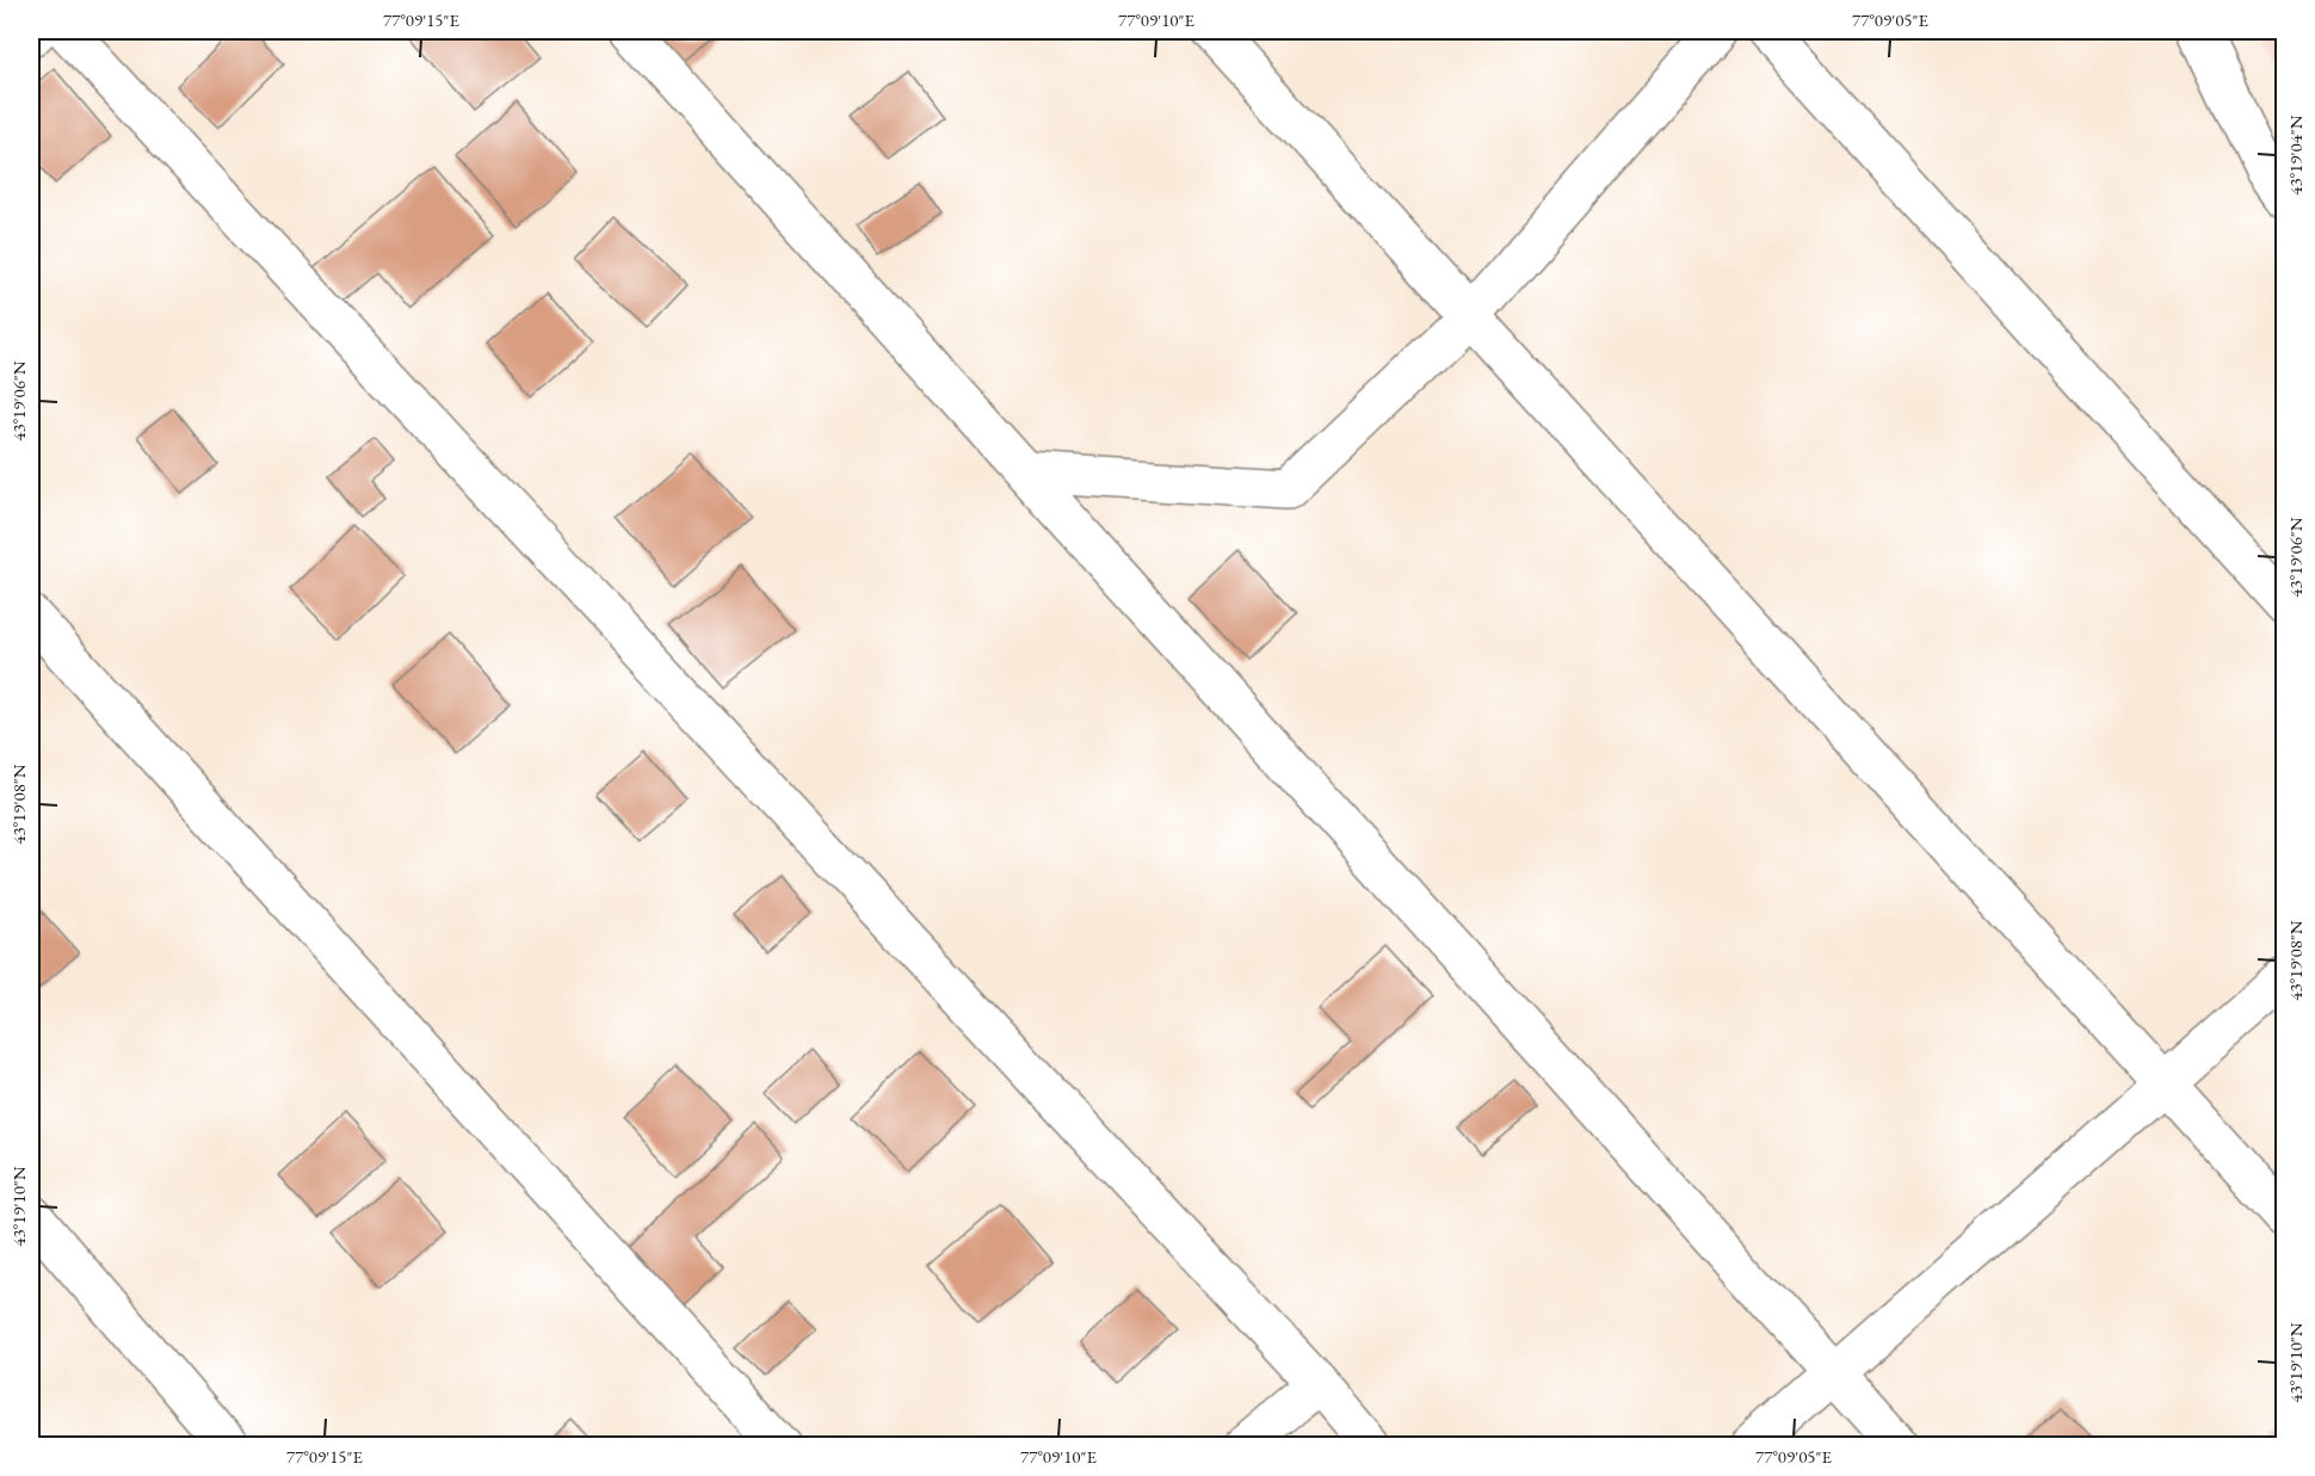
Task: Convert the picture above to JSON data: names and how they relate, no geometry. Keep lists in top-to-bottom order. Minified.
{"coordinates":["77°09'15\"E","77°09'10\"E","77°09'05\"E","43°19'04\"N","43°19'06\"N","43°19'08\"N","43°19'10\"N"]}
